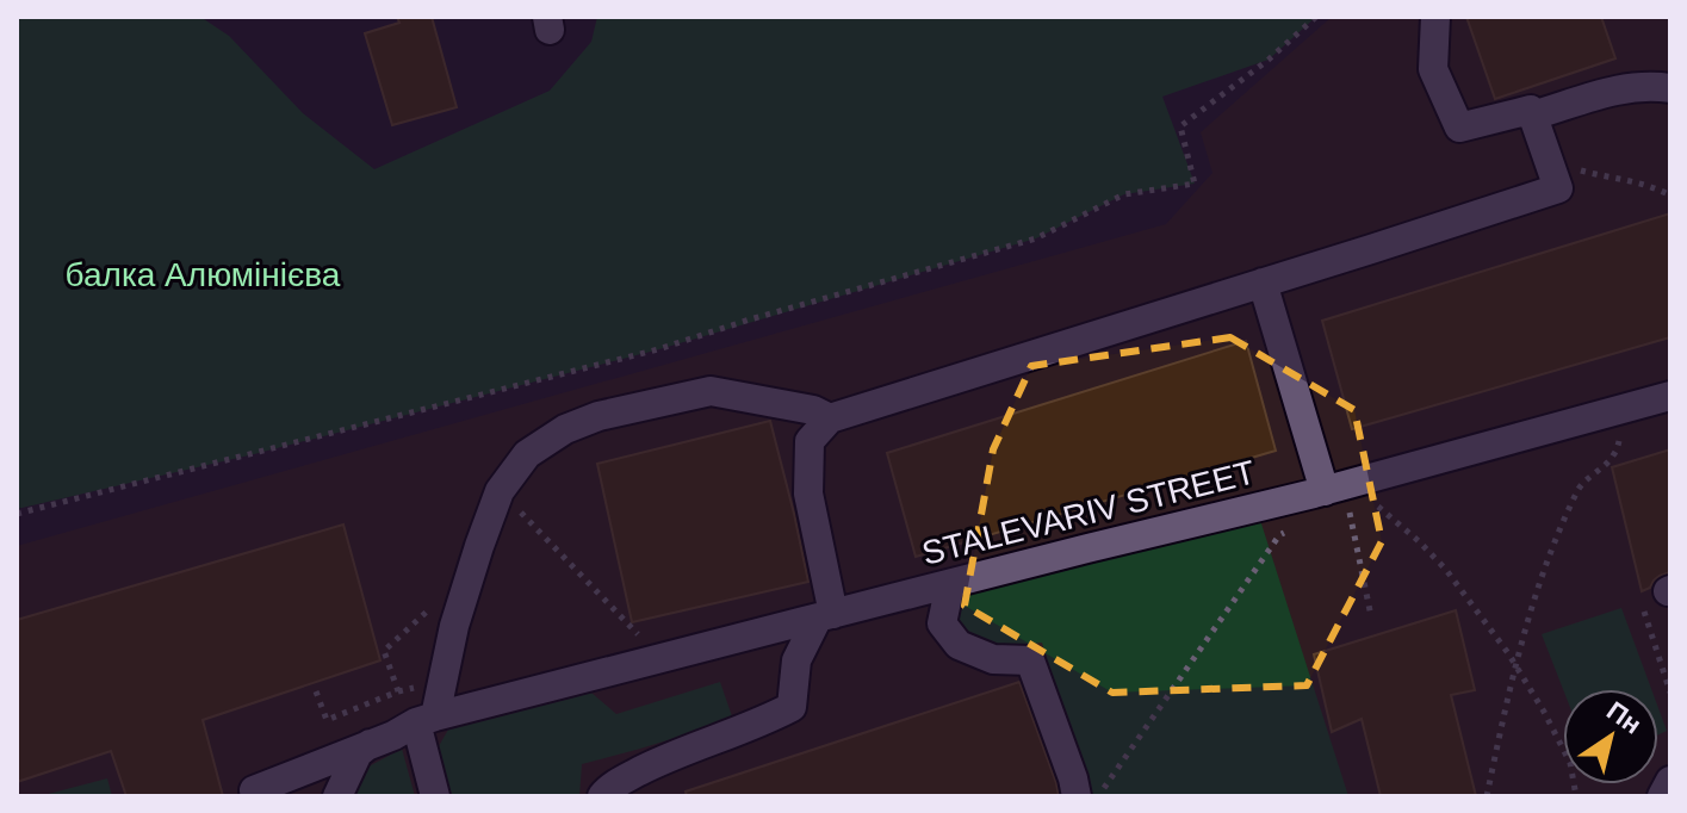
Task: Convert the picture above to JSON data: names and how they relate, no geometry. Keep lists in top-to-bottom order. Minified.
{"streets":{"lane":["STALEVARIV STREET"]},"parks":["балка Алюмінієва"],"north":"top right"}
